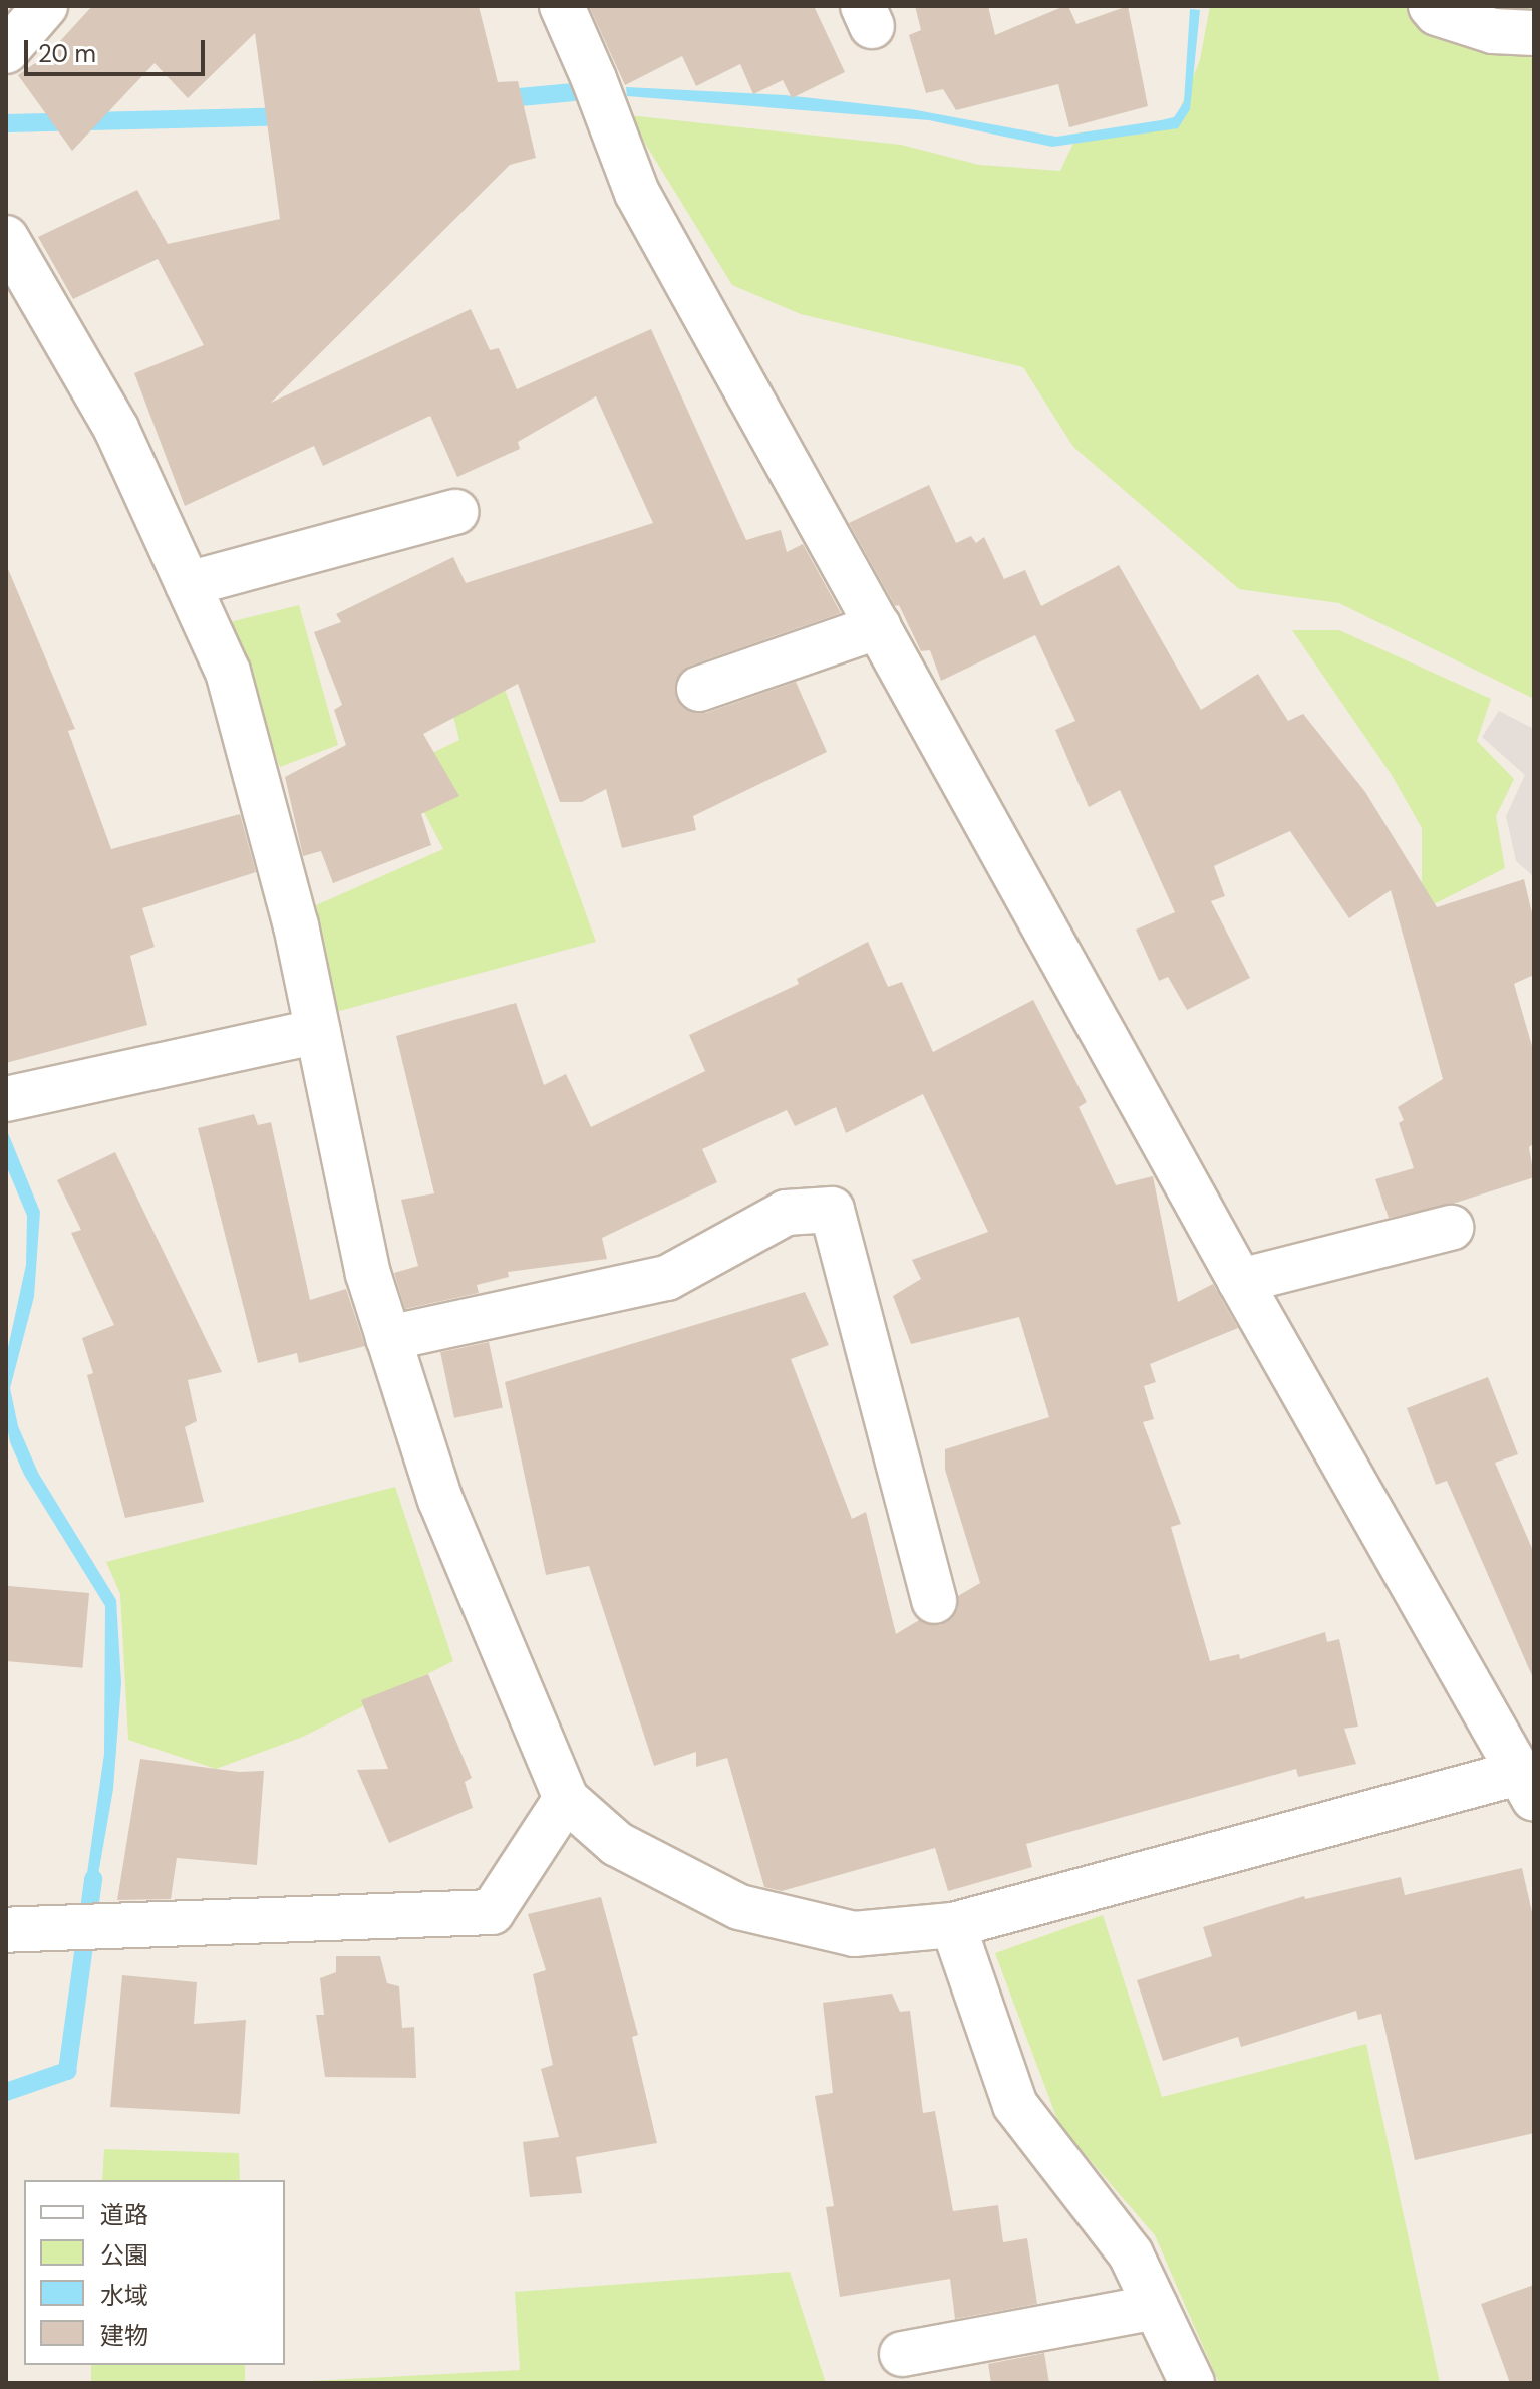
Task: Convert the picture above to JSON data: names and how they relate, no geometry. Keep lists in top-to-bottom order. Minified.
{"legend":["道路","公園","水域","建物"],"scale_bar":"20 m"}
